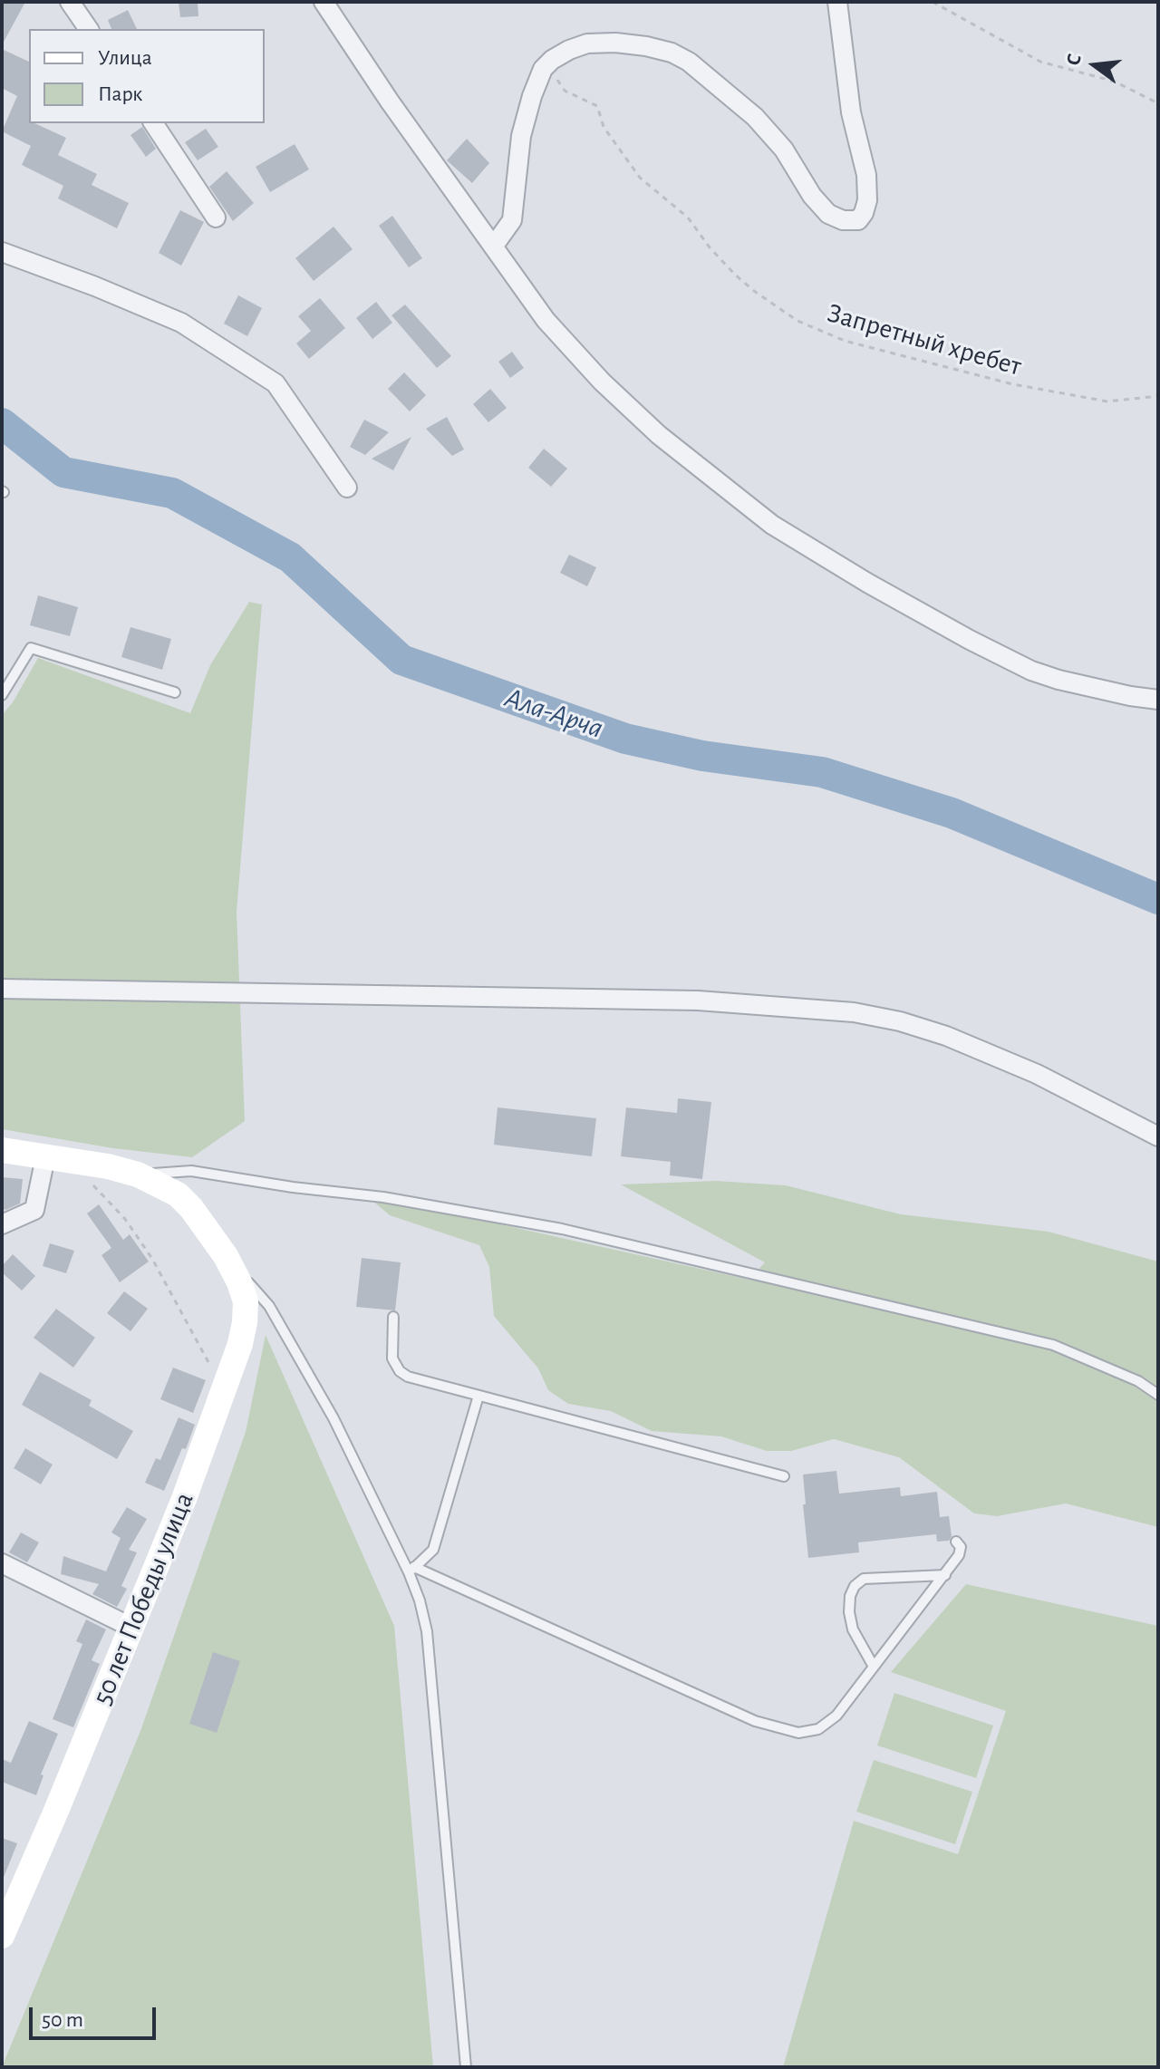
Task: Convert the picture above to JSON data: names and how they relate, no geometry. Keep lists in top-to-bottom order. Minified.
{"streets":{"main road":["50 лет Победы улица"],"path":["Запретный хребет"]},"water":["Ала-Арча"],"legend":["Улица","Парк"],"scale_bar":"50 m","north":"left"}
